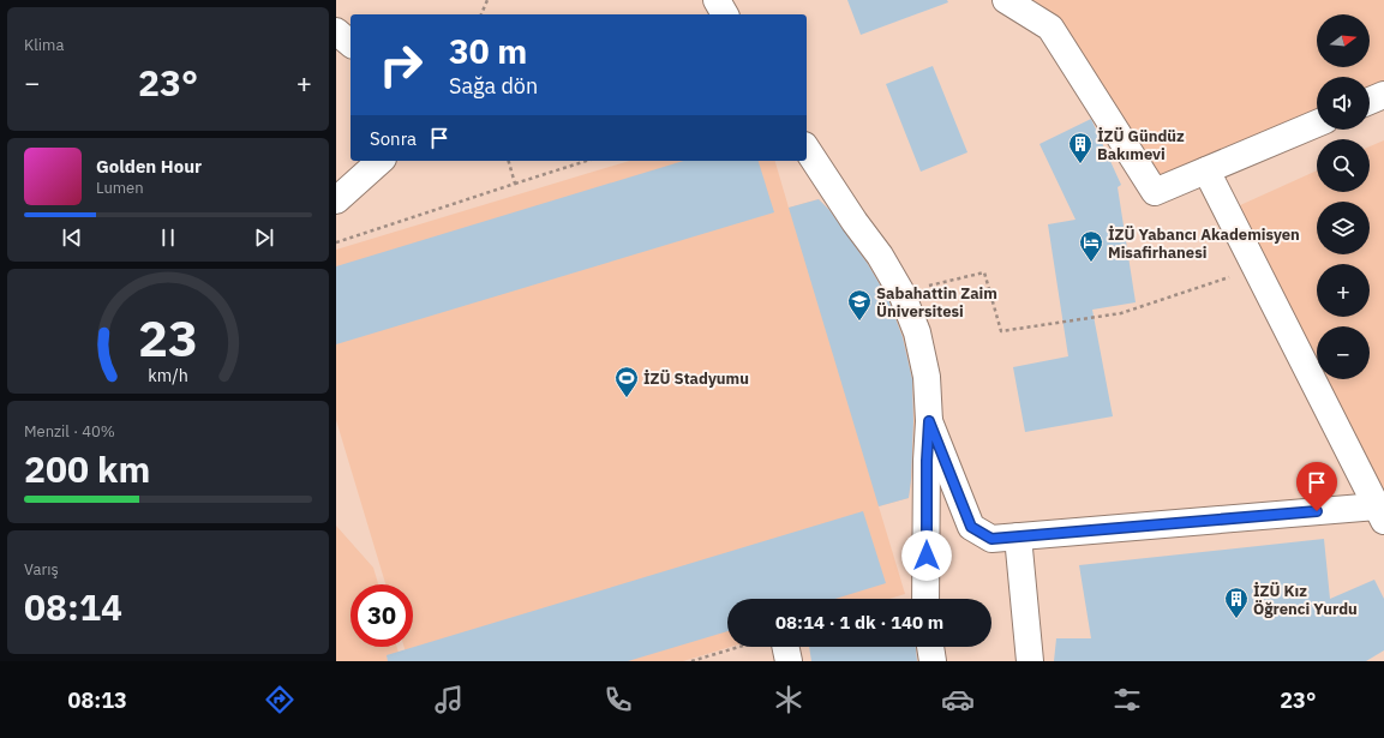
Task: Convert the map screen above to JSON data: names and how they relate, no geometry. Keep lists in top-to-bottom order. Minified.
{"places":{"building":["İZÜ Gündüz Bakımevi","İZÜ Kız Öğrenci Yurdu"],"hotel":["İZÜ Yabancı Akademisyen Misafirhanesi"],"school or university":["Sabahattin Zaim Üniversitesi"],"sports":["İZÜ Stadyumu"]},"north":"right","page":{"tile":["Klima",["Menzil · 40%","200 km"],["Varış","08:14"]],"map_buttons":["+","−"],"turn":["30 m","Sağa dön"],"heat":["−","23°","+"],"then":"Sonra","song":["Golden Hour","Lumen"],"limit":"30","trip":"08:14 · 1 dk · 140 m","tabs":["08:13","23°"],"gauge":["23","km/h"]}}
